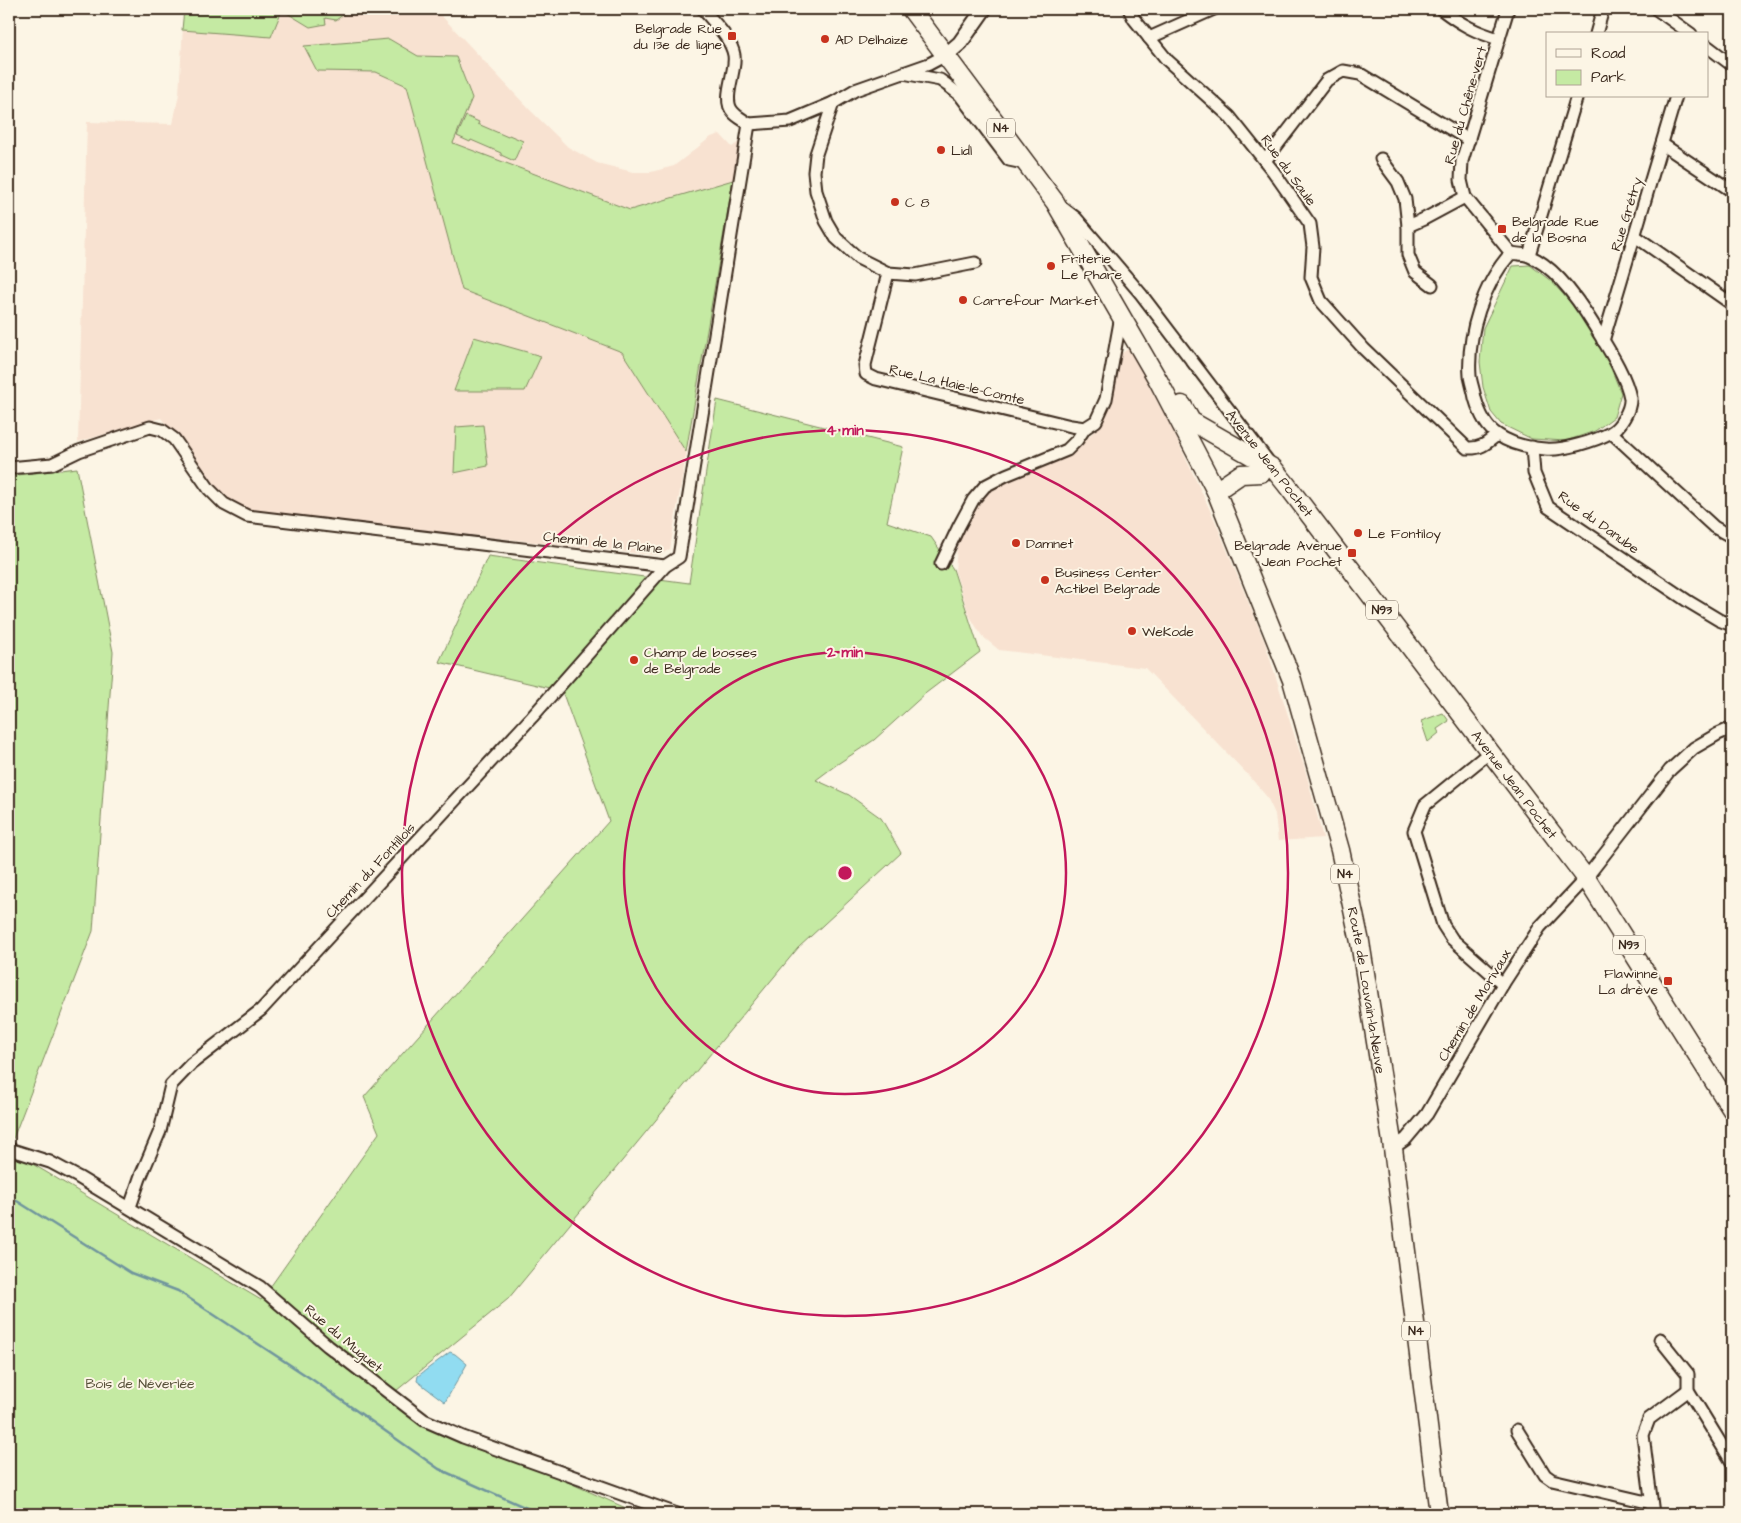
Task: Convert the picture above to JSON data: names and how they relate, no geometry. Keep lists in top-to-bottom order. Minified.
{"streets":{"main road":["N4","Avenue Jean Pochet","N93","Route de Louvain-la-Neuve"],"street":["Rue du Chêne-vert","Rue du Saule","Rue Grétry","Rue La Haie-le-Comte","Rue du Danube","Chemin de la Plaine","Chemin du Fontillois","Chemin de Morivaux","Rue du Muguet"]},"crossings":[["N4","Avenue Jean Pochet"],["N4","N93"],["N4","Route de Louvain-la-Neuve"],["Rue du Saule","Rue Grétry"],["Rue du Saule","Rue du Danube"],["Rue Grétry","Rue du Danube"],["Avenue Jean Pochet","N93"],["Avenue Jean Pochet","Chemin de Morivaux"],["Chemin de la Plaine","Chemin du Fontillois"],["N93","Route de Louvain-la-Neuve"],["N93","Chemin de Morivaux"],["Chemin du Fontillois","Rue du Muguet"],["Route de Louvain-la-Neuve","Chemin de Morivaux"]],"parks":["Bois de Néverlée"],"places":{"transit":["Belgrade Rue du 13e de ligne","Belgrade Rue de la Bosna","Belgrade Avenue Jean Pochet","Flawinne La drève"],"other":["AD Delhaize","Lidl","C 8","Friterie Le Phare","Carrefour Market","Le Fontiloy","Damnet","Business Center Actibel Belgrade","WeKode","Champ de bosses de Belgrade"]},"legend":["Road","Park"],"rings":["4 min","2 min"]}
